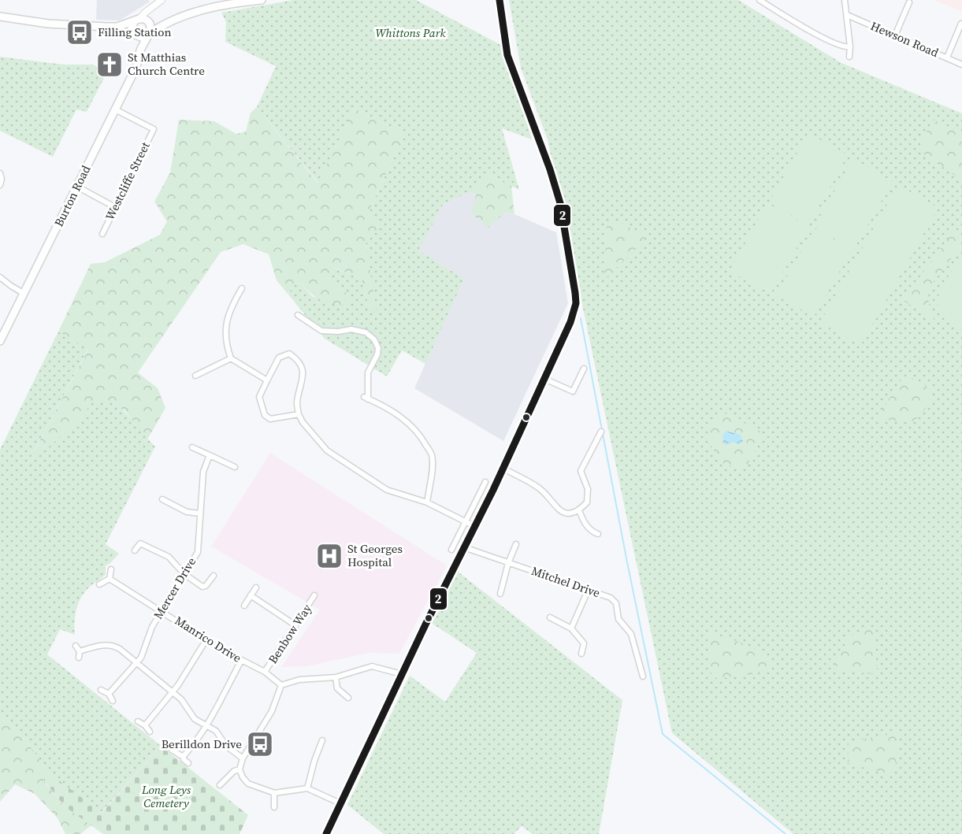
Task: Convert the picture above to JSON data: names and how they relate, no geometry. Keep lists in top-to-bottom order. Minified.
{"streets":{"main road":["Burton Road"],"street":["Hewson Road","Westcliffe Street","Mitchel Drive","Mercer Drive","Benbow Way","Manrico Drive"]},"crossings":[["Westcliffe Street","Burton Road"],["Mercer Drive","Manrico Drive"],["Benbow Way","Manrico Drive"]],"parks":["Whittons Park","Long Leys Cemetery"],"places":{"bus stop":["Filling Station","Berilldon Drive"],"church":["St Matthias Church Centre"],"hospital":["St Georges Hospital"]},"lines":["transit line 2"]}
